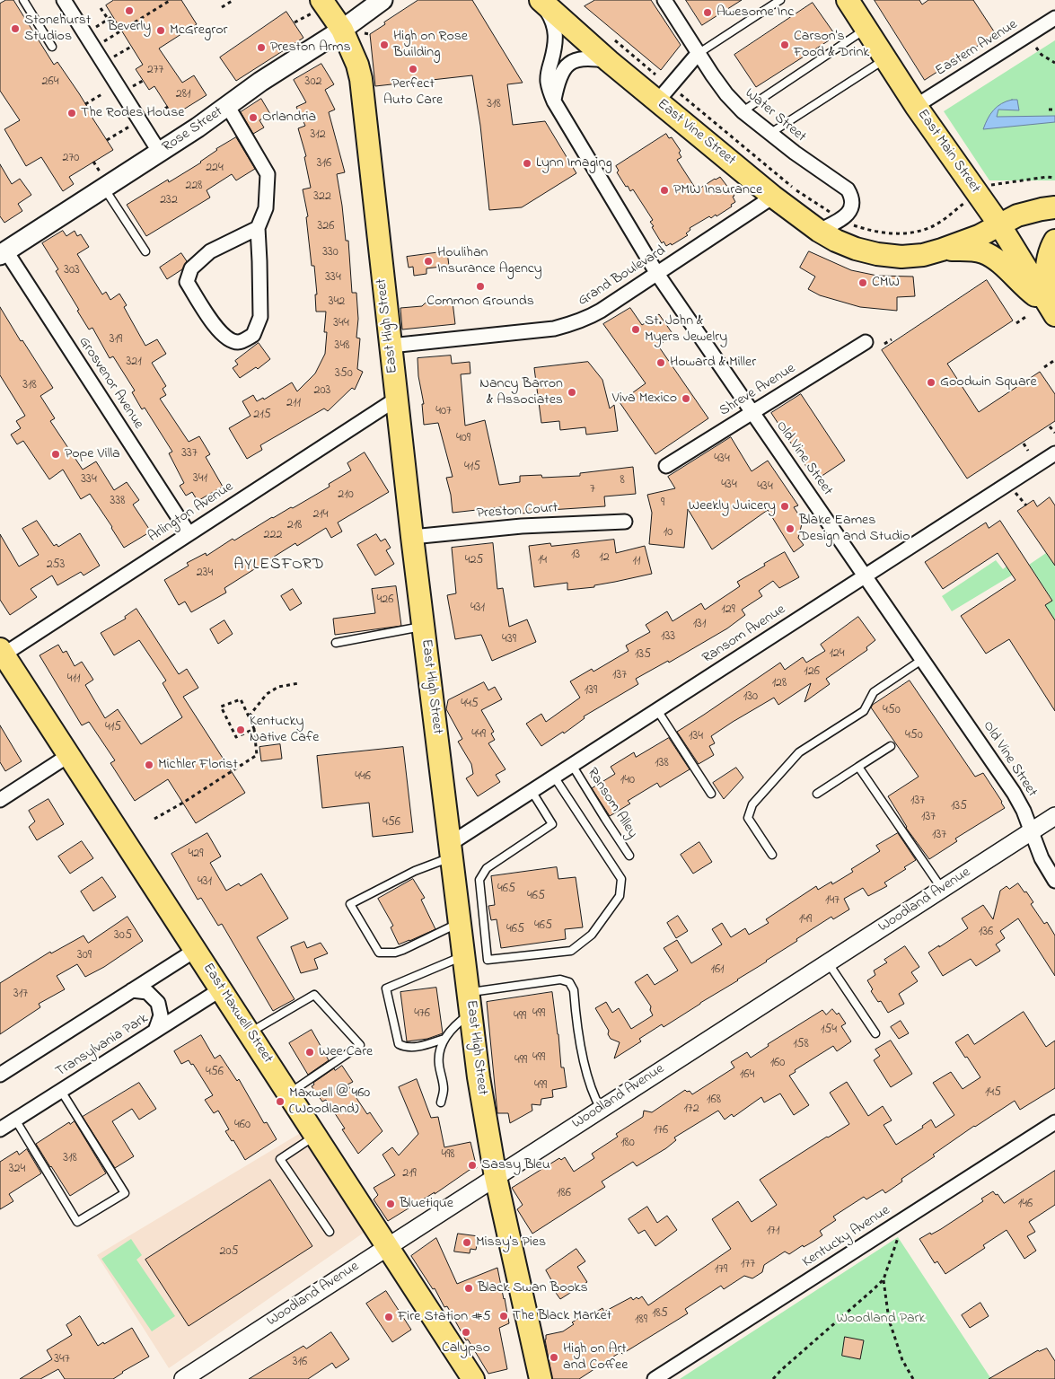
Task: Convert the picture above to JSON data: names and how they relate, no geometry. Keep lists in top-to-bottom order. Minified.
{"streets":{"main road":["Rose Street","East Vine Street","East Main Street","East High Street","East Maxwell Street"],"street":["Eastern Avenue","Water Street","Grand Boulevard","Grosvenor Avenue","Shreve Avenue","Old Vine Street","Preston Court","Arlington Avenue","Ransom Avenue","Woodland Avenue","Transylvania Park","Kentucky Avenue"],"lane":["Ransom Alley"]},"crossings":[["Eastern Avenue","East Main Street"],["Water Street","East Vine Street"],["Rose Street","East High Street"],["Rose Street","Grosvenor Avenue"],["East Vine Street","East Main Street"],["East Vine Street","Grand Boulevard"],["East Vine Street","Old Vine Street"],["Grand Boulevard","East High Street"],["Grand Boulevard","Old Vine Street"],["East High Street","Preston Court"],["East High Street","Arlington Avenue"],["East High Street","Ransom Avenue"],["East High Street","Woodland Avenue"],["Grosvenor Avenue","Arlington Avenue"],["Shreve Avenue","Old Vine Street"],["Old Vine Street","Ransom Avenue"],["Old Vine Street","Woodland Avenue"],["Arlington Avenue","East Maxwell Street"],["Ransom Avenue","Ransom Alley"],["Woodland Avenue","East Maxwell Street"],["East Maxwell Street","Transylvania Park"]],"districts":["AYLESFORD"],"parks":["Woodland Park"],"places":["Beverly","Awesome Inc","Stonehurst Studios","McGregror","High on Rose Building","Carson's Food & Drink","Preston Arms","Perfect Auto Care","The Rodes House","Orlandria","Lynn Imaging","PMW Insurance","Houlihan Insurance Agency","CMW","Common Grounds","St. John & Myers Jewelry","Howard & Miller","Goodwin Square","Nancy Barron & Associates","Viva Mexico","Pope Villa","Weekly Juicery","Blake Eames Design and Studio","Kentucky Native Cafe","Michler Florist","Wee Care","Maxwell @ 460 (Woodland)","Sassy Bleu","Bluetique","Missy's Pies","Black Swan Books","The Black Market","Fire Station #5","Calypso","High on Art and Coffee"],"house_numbers":["277","264","302","281","318","312","270","316","224","228","322","232","326","330","303","334","342","344","319","348","321","350","318","203","211","407","215","409","337","434","415","341","334","8","434","434","7","210","338","9","214","218","10","222","13","12","425","14","11","253","234","426","431","129","131","133","439","124","135","126","137","411","128","139","130","445","450","415","449","450","134","138","446","140","137","135","137","456","137","429","431","465","465","147","149","465","465","136","305","309","161","317","476","499","499","154","158","499","499","160","456","164","499","145","168","172","460","176","180","498","318","324","219","186","146","171","205","177","179","185","189","347","316"]}
